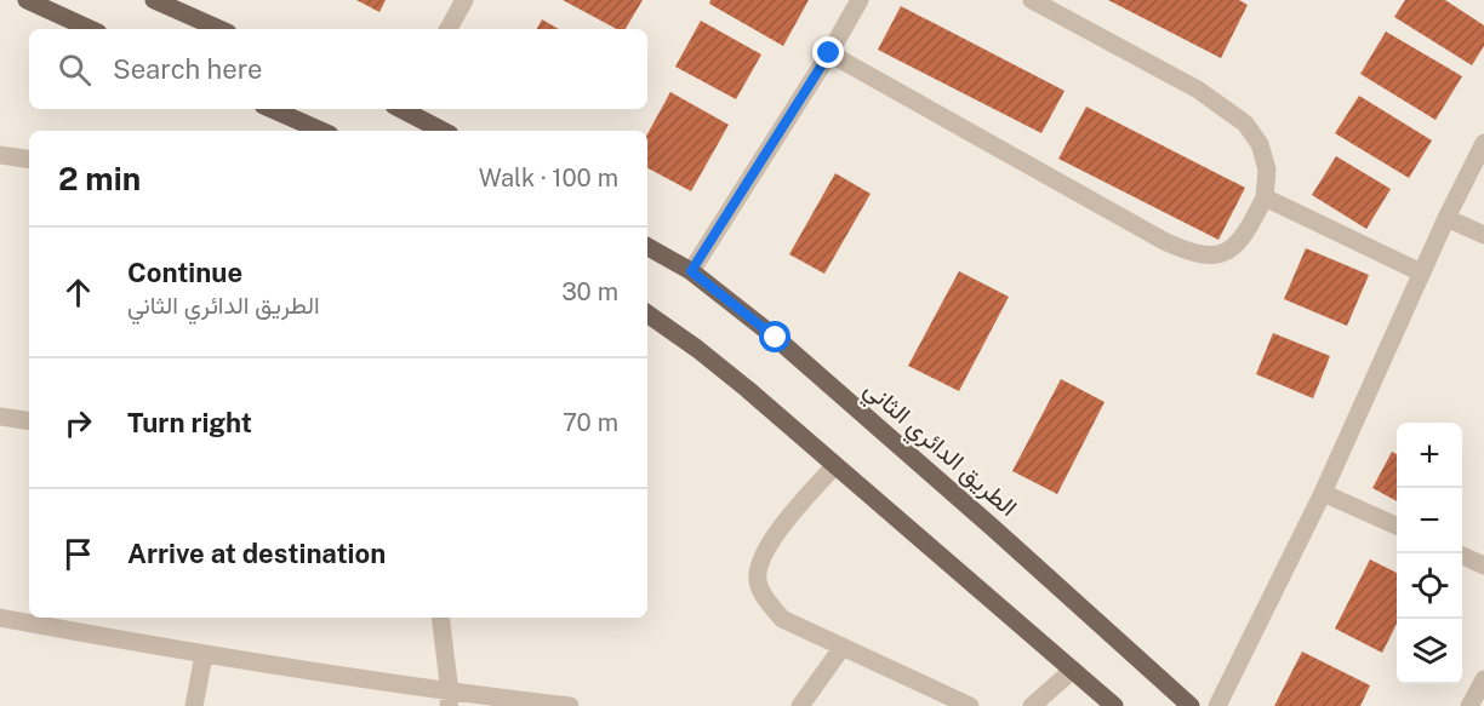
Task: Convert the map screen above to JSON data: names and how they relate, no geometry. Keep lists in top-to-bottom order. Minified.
{"streets":{"main road":["الطريق الدائري الثاني"]},"page":{"search":"Search here","heading":["2 min","Walk · 100 m"],"list":[["Continue","الطريق الدائري الثاني","30 m"],["Turn right","70 m"],"Arrive at destination"],"map_buttons":["+","−"]}}
